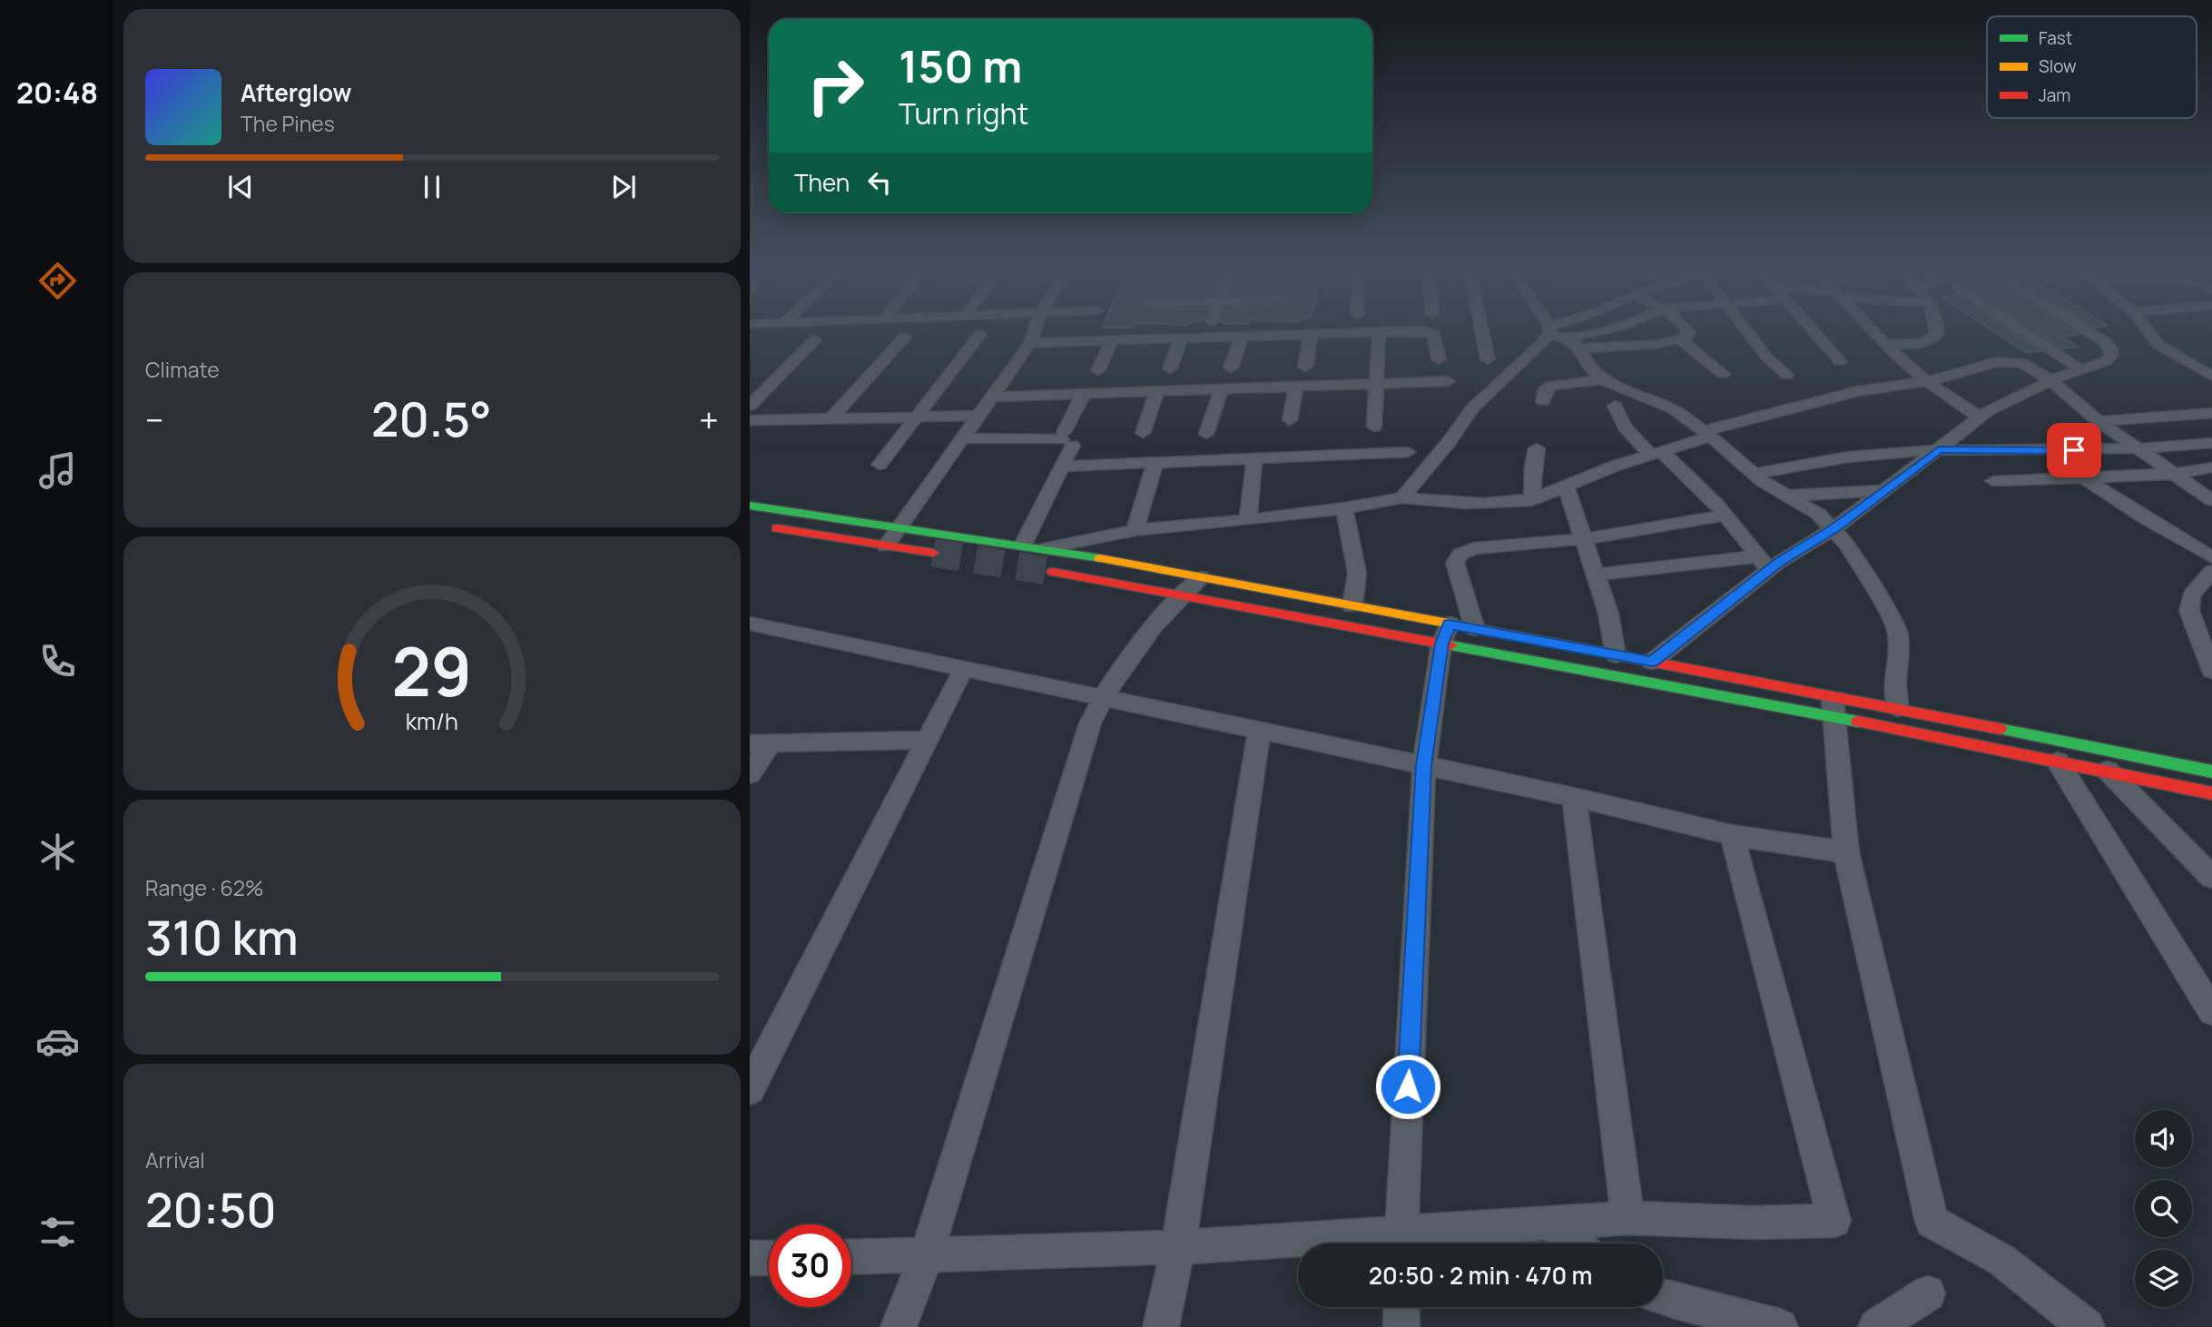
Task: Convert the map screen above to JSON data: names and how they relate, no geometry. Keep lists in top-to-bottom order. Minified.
{"legend":["Fast","Slow","Jam"],"page":{"tabs":"20:48","turn":["150 m","Turn right"],"song":["Afterglow","The Pines"],"then":"Then","tile":["Climate",["Range · 62%","310 km"],["Arrival","20:50"]],"heat":["−","20.5°","+"],"limit":"30","trip":"20:50 · 2 min · 470 m","gauge":["29","km/h"]}}
